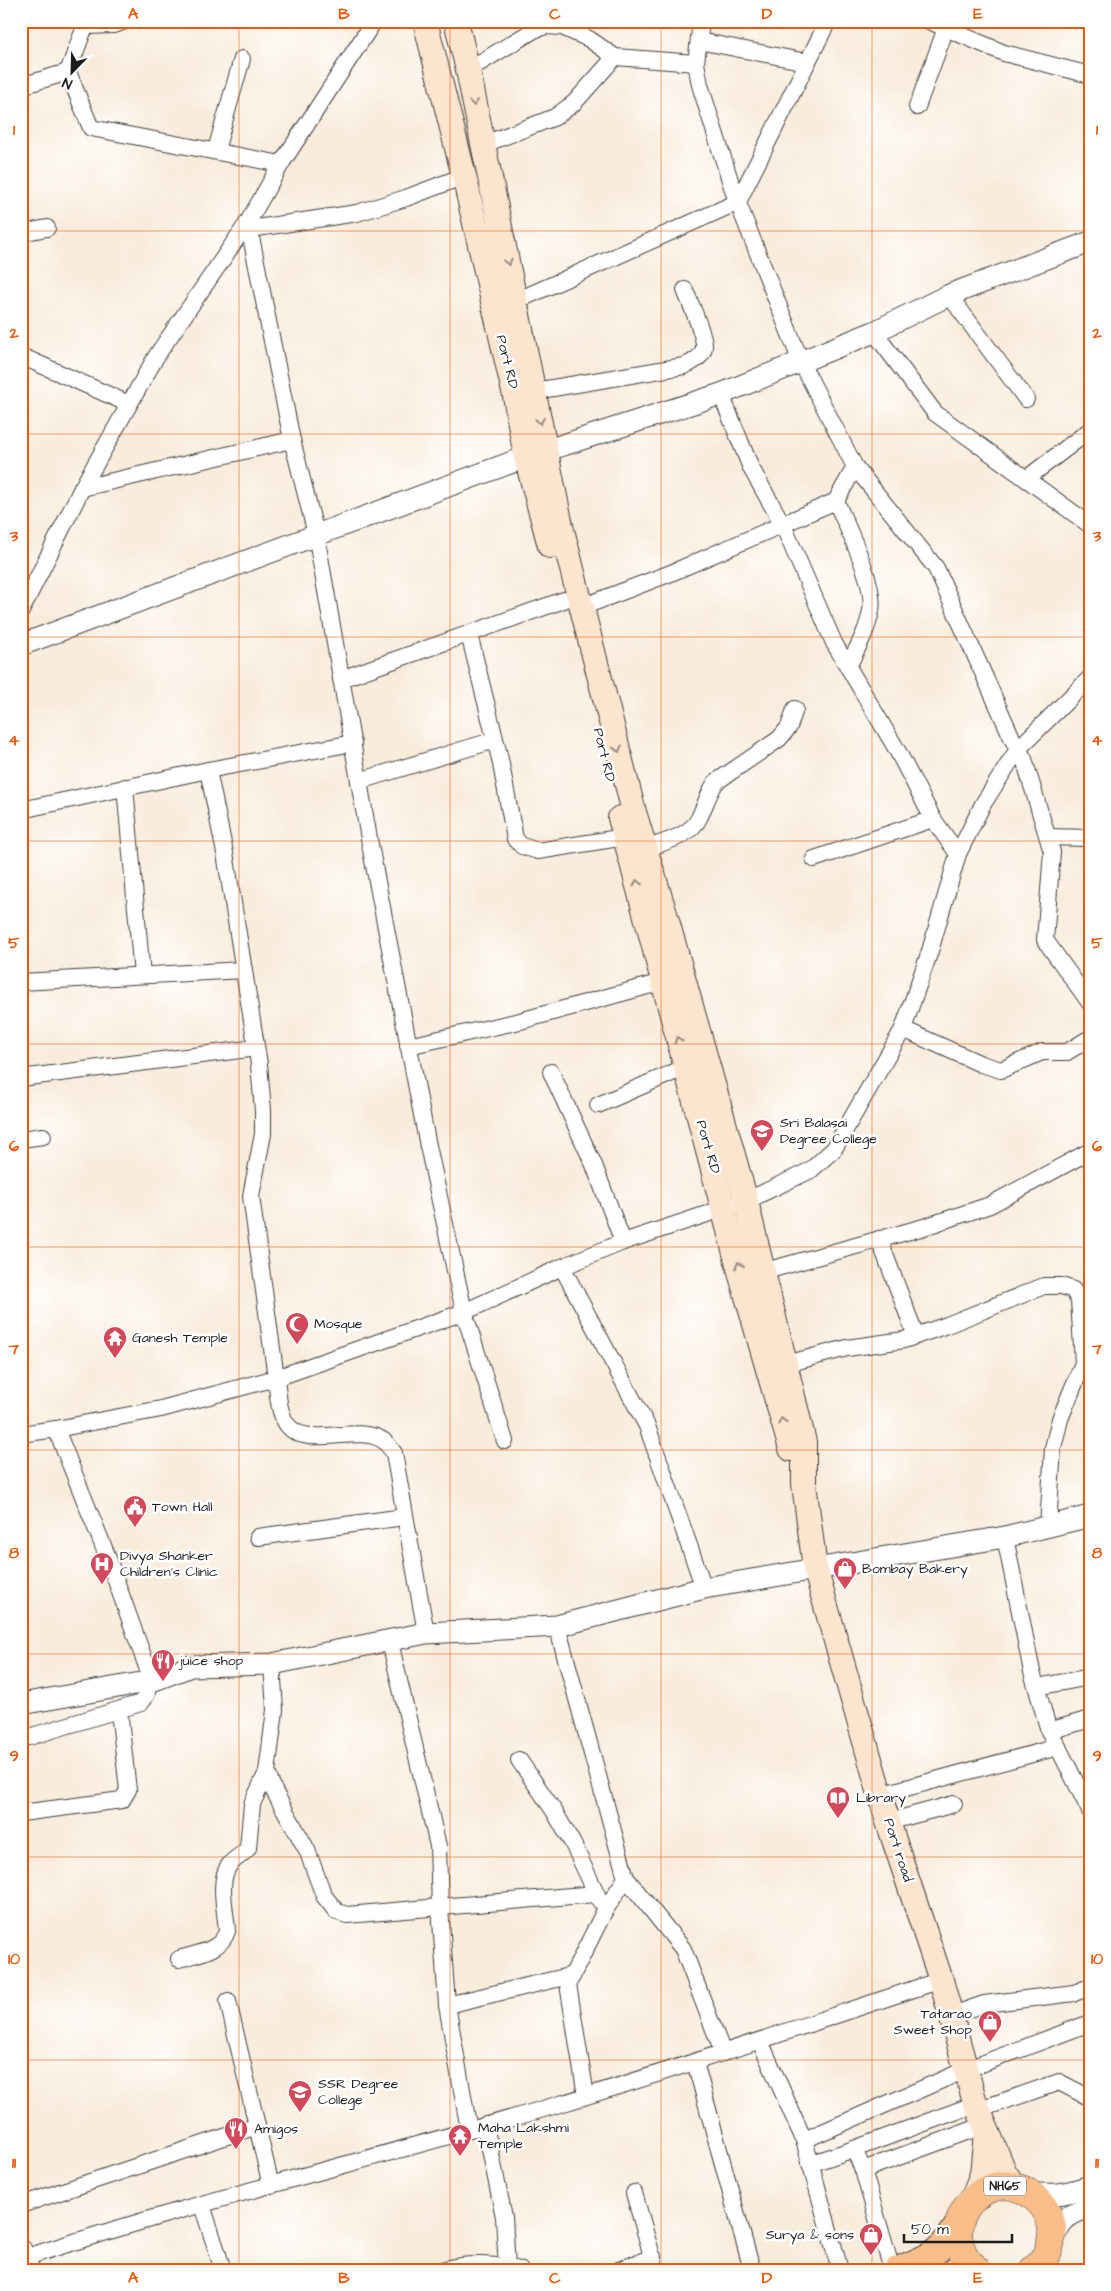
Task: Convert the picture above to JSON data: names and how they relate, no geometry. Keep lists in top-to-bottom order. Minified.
{"streets":{"highway":["NH65"],"main road":["Port RD","Port road"]},"crossings":[["Port RD","Port road"],["Port road","NH65"]],"places":{"school or university":["Sri Balasai Degree College","SSR Degree College"],"mosque":["Mosque"],"temple":["Ganesh Temple","Maha Lakshmi Temple"],"public building":["Town Hall"],"hospital":["Divya Shanker Children's Clinic"],"shop":["Bombay Bakery","Tatarao Sweet Shop","Surya & sons"],"restaurant":["juice shop","Amigos"],"library":["Library"]},"scale_bar":"50 m","north":"bottom left","grid":{"columns":["A","B","C","D","E"],"rows":["1","2","3","4","5","6","7","8","9","10","11"]}}
